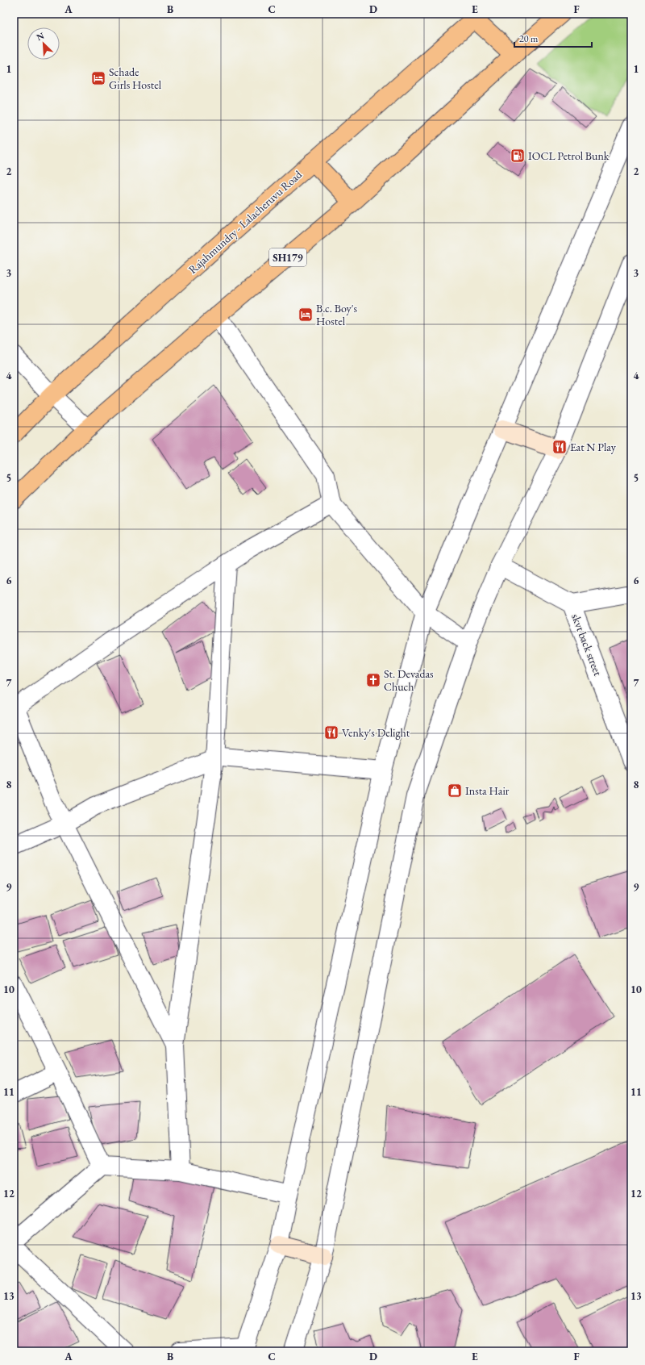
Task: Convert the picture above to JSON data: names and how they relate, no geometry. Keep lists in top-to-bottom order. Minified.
{"streets":{"main road":["Rajahmundry - Lalacheruvu Road","SH179"],"street":["skvt back street"]},"places":{"hotel":["Schade Girls Hostel","B.c. Boy's Hostel"],"fuel station":["IOCL Petrol Bunk"],"restaurant":["Eat N Play","Venky's Delight"],"church":["St. Devadas Chuch"],"shop":["Insta Hair"]},"scale_bar":"20 m","north":"top left","grid":{"columns":["A","B","C","D","E","F"],"rows":["1","2","3","4","5","6","7","8","9","10","11","12","13"]}}
